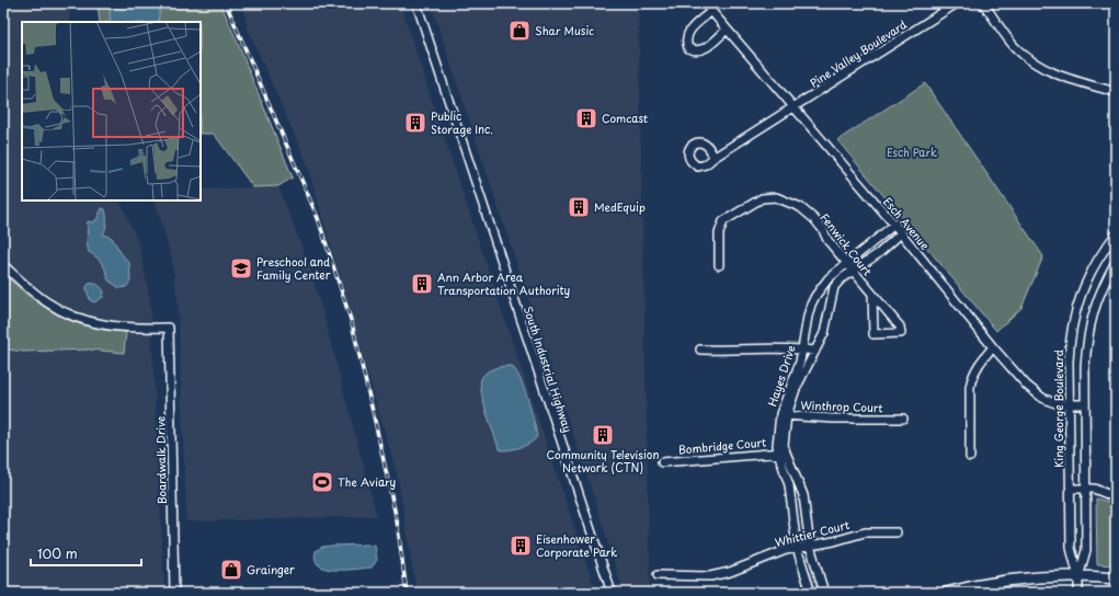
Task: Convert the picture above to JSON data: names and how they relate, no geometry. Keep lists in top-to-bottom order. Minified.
{"streets":{"street":["Pine Valley Boulevard","Esch Avenue","Fenwick Court","South Industrial Highway","Hayes Drive","Winthrop Court","King George Boulevard","Bombridge Court","Boardwalk Drive","Whittier Court"]},"crossings":[["Pine Valley Boulevard","Esch Avenue"],["Esch Avenue","Hayes Drive"],["Esch Avenue","King George Boulevard"],["Fenwick Court","Hayes Drive"],["Hayes Drive","Winthrop Court"],["Hayes Drive","Bombridge Court"],["Hayes Drive","Whittier Court"]],"parks":["Esch Park"],"places":{"shop":["Shar Music","Grainger"],"building":["Comcast","Public Storage Inc.","MedEquip","Ann Arbor Area Transportation Authority","Community Television Network (CTN)","Eisenhower Corporate Park"],"school or university":["Preschool and Family Center"],"sports":["The Aviary"]},"scale_bar":"100 m"}
